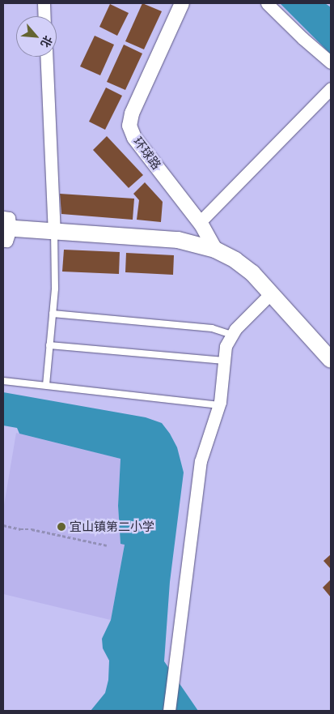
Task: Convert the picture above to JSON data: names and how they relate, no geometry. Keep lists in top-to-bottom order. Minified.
{"streets":{"street":["环球路"]},"places":["宜山镇第二小学"],"north":"bottom right"}
